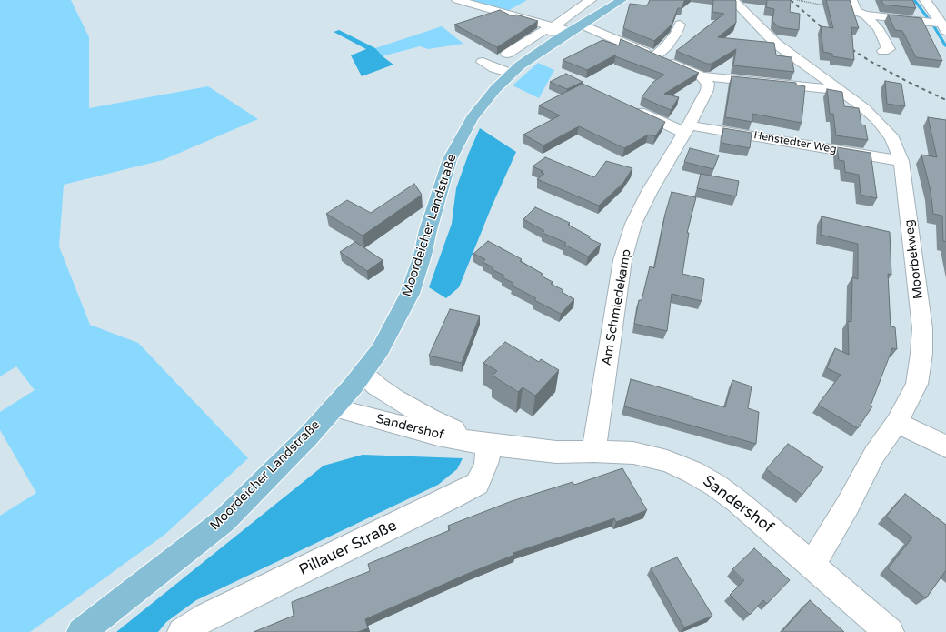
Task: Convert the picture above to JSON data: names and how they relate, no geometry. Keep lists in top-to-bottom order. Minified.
{"streets":{"main road":["Moordeicher Landstraße"],"street":["Henstedter Weg","Moorbekweg","Am Schmiedekamp","Sandershof","Pillauer Straße"]},"crossings":[["Henstedter Weg","Moorbekweg"],["Henstedter Weg","Am Schmiedekamp"],["Moordeicher Landstraße","Sandershof"],["Moorbekweg","Sandershof"],["Am Schmiedekamp","Sandershof"],["Sandershof","Pillauer Straße"]]}
